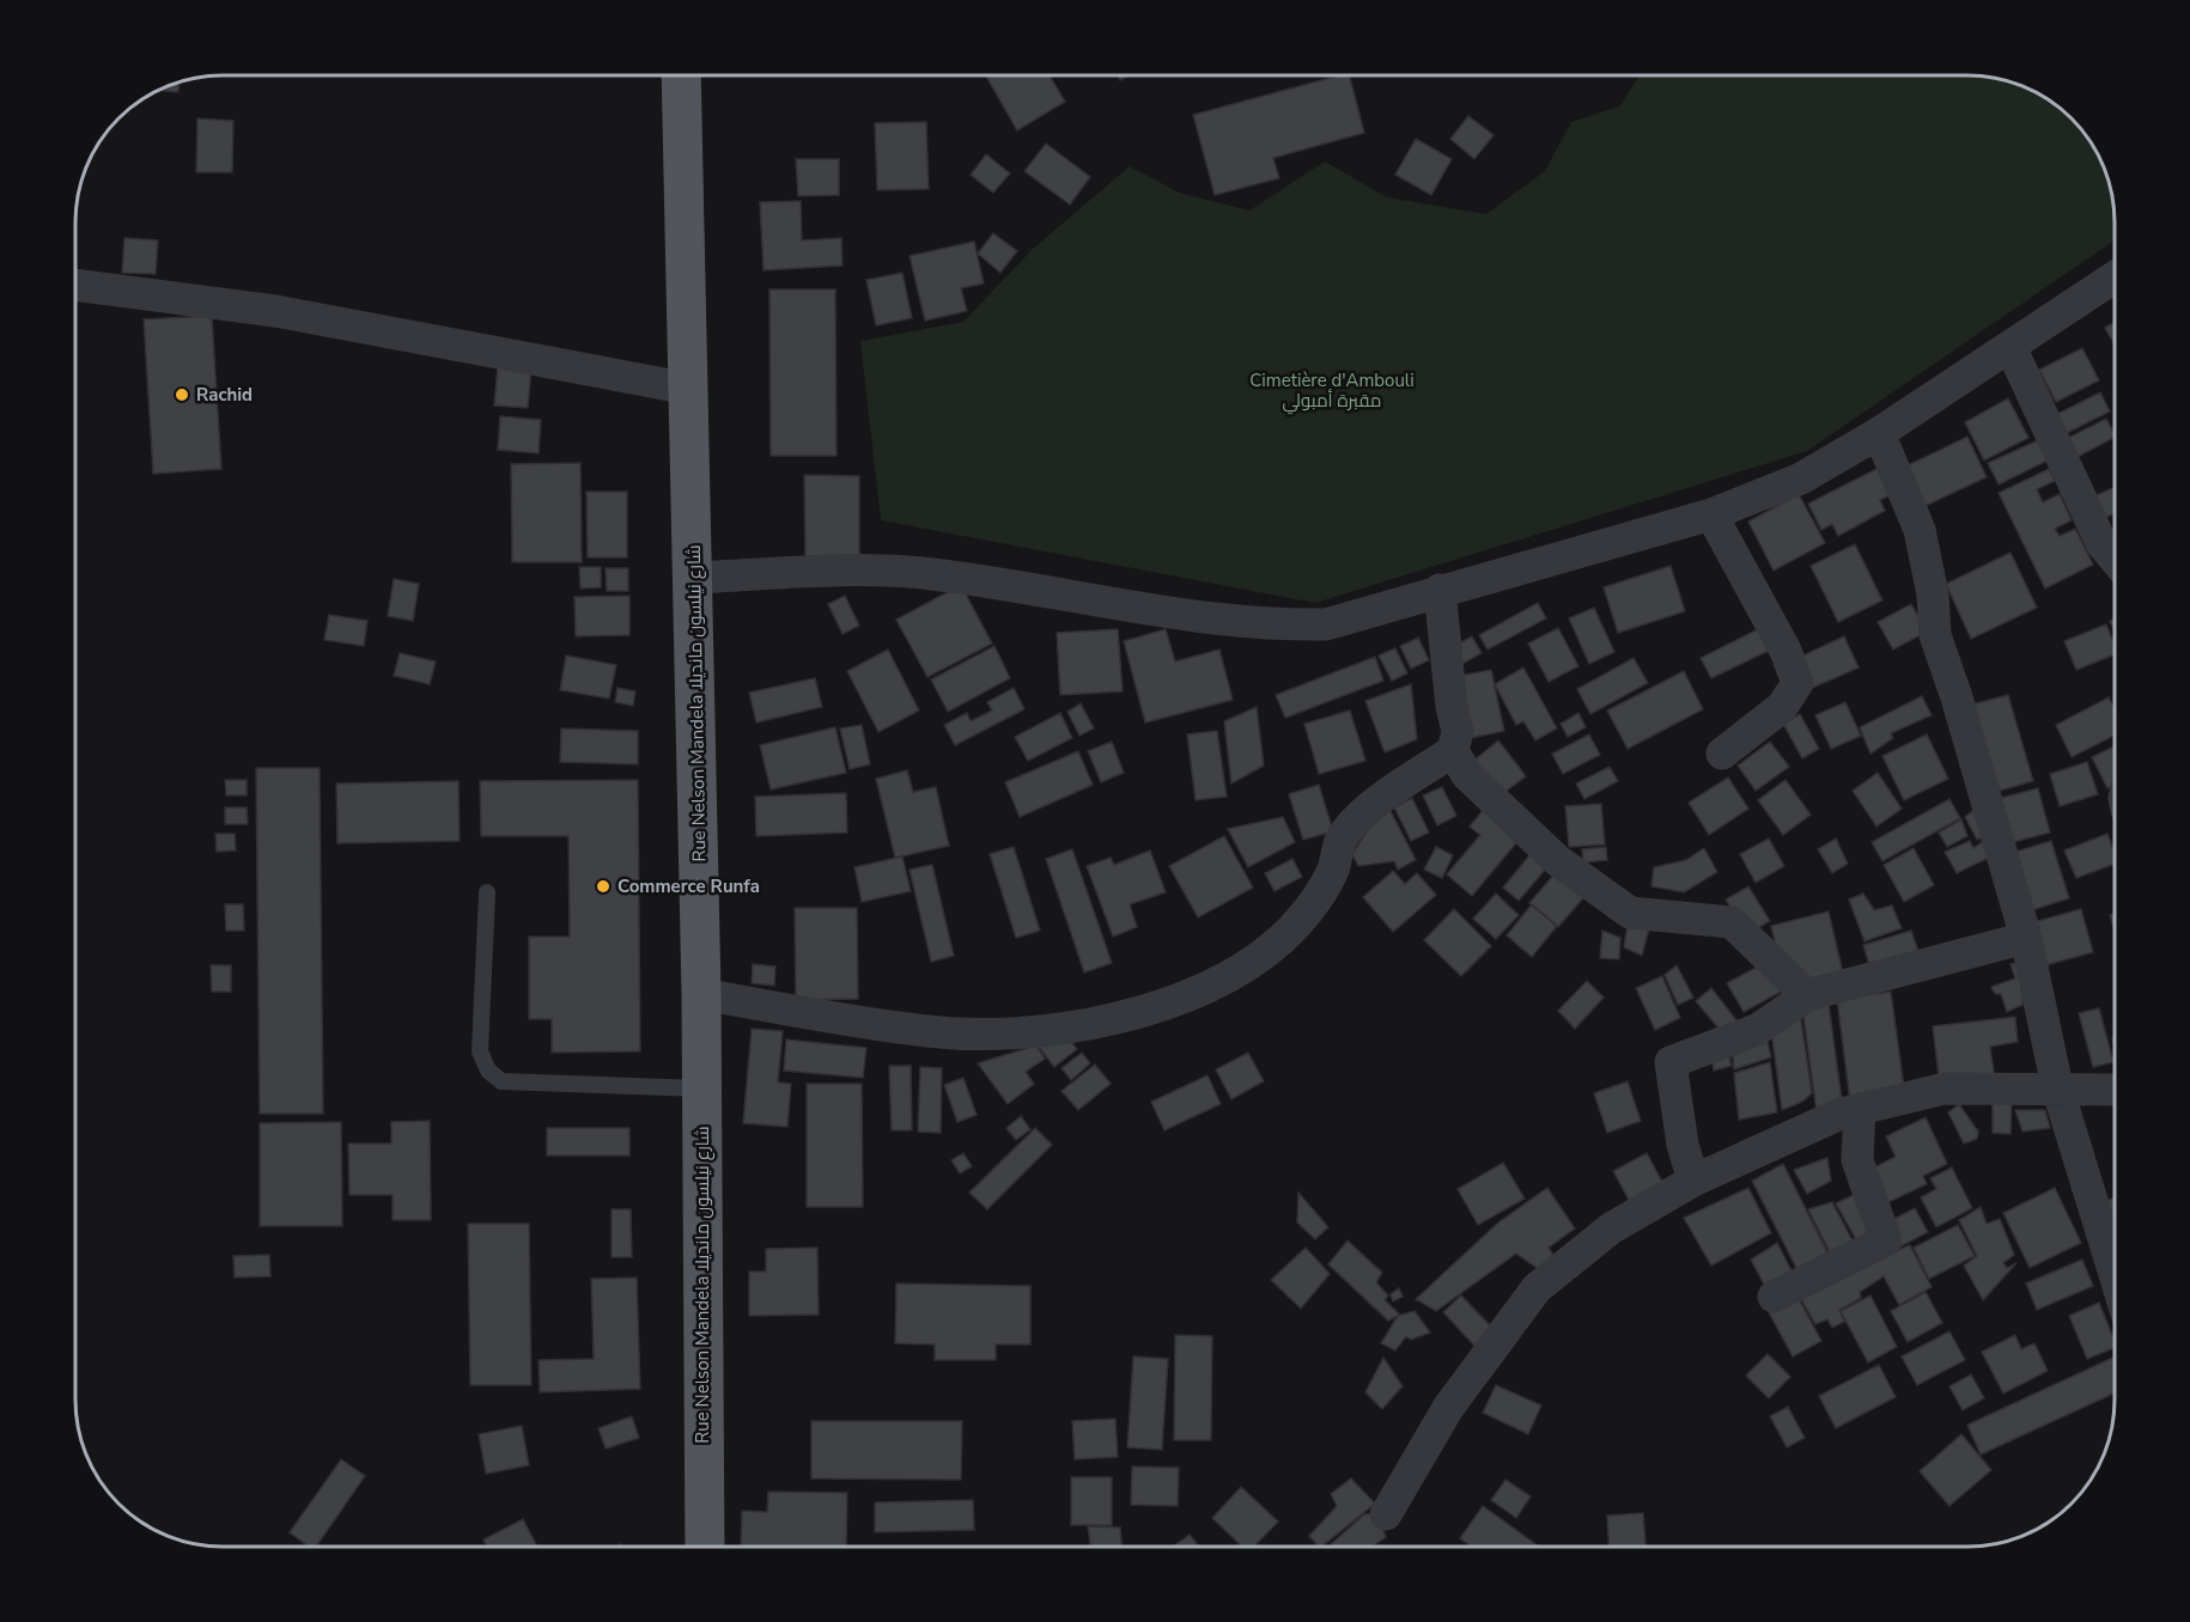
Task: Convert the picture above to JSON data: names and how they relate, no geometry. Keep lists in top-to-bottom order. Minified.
{"streets":{"main road":["Rue Nelson Mandela شارع نيلسون مانديلا"]},"parks":["Cimetière d'Ambouli مقبرة أمبولي"],"places":["Rachid","Commerce Runfa"]}
